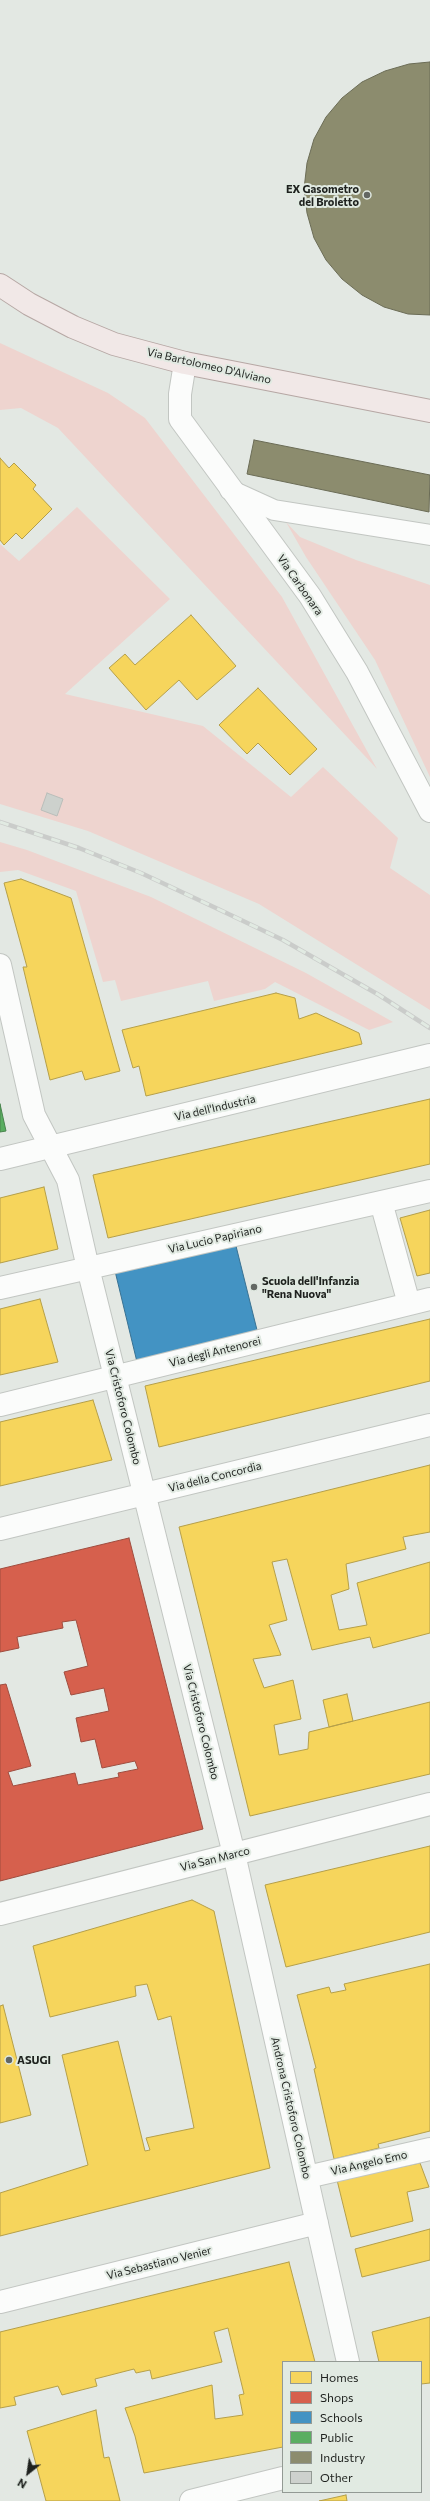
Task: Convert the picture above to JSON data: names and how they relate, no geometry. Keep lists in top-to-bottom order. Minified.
{"streets":{"main road":["Via Bartolomeo D'Alviano"],"street":["Via Carbonara","Via dell'Industria","Via Lucio Papiriano","Via degli Antenorei","Via Cristoforo Colombo","Via della Concordia","Via San Marco","Androna Cristoforo Colombo","Via Angelo Emo","Via Sebastiano Venier"]},"crossings":[["Via Bartolomeo D'Alviano","Via Carbonara"],["Via dell'Industria","Via Cristoforo Colombo"],["Via Lucio Papiriano","Via Cristoforo Colombo"],["Via degli Antenorei","Via Cristoforo Colombo"],["Via Cristoforo Colombo","Via della Concordia"],["Via Cristoforo Colombo","Via San Marco"],["Via Cristoforo Colombo","Androna Cristoforo Colombo"],["Via San Marco","Androna Cristoforo Colombo"],["Androna Cristoforo Colombo","Via Angelo Emo"],["Androna Cristoforo Colombo","Via Sebastiano Venier"]],"places":["EX Gasometro del Broletto","Scuola dell'Infanzia \"Rena Nuova\"","ASUGI"],"legend":["Homes","Shops","Schools","Public","Industry","Other"],"north":"bottom left"}
